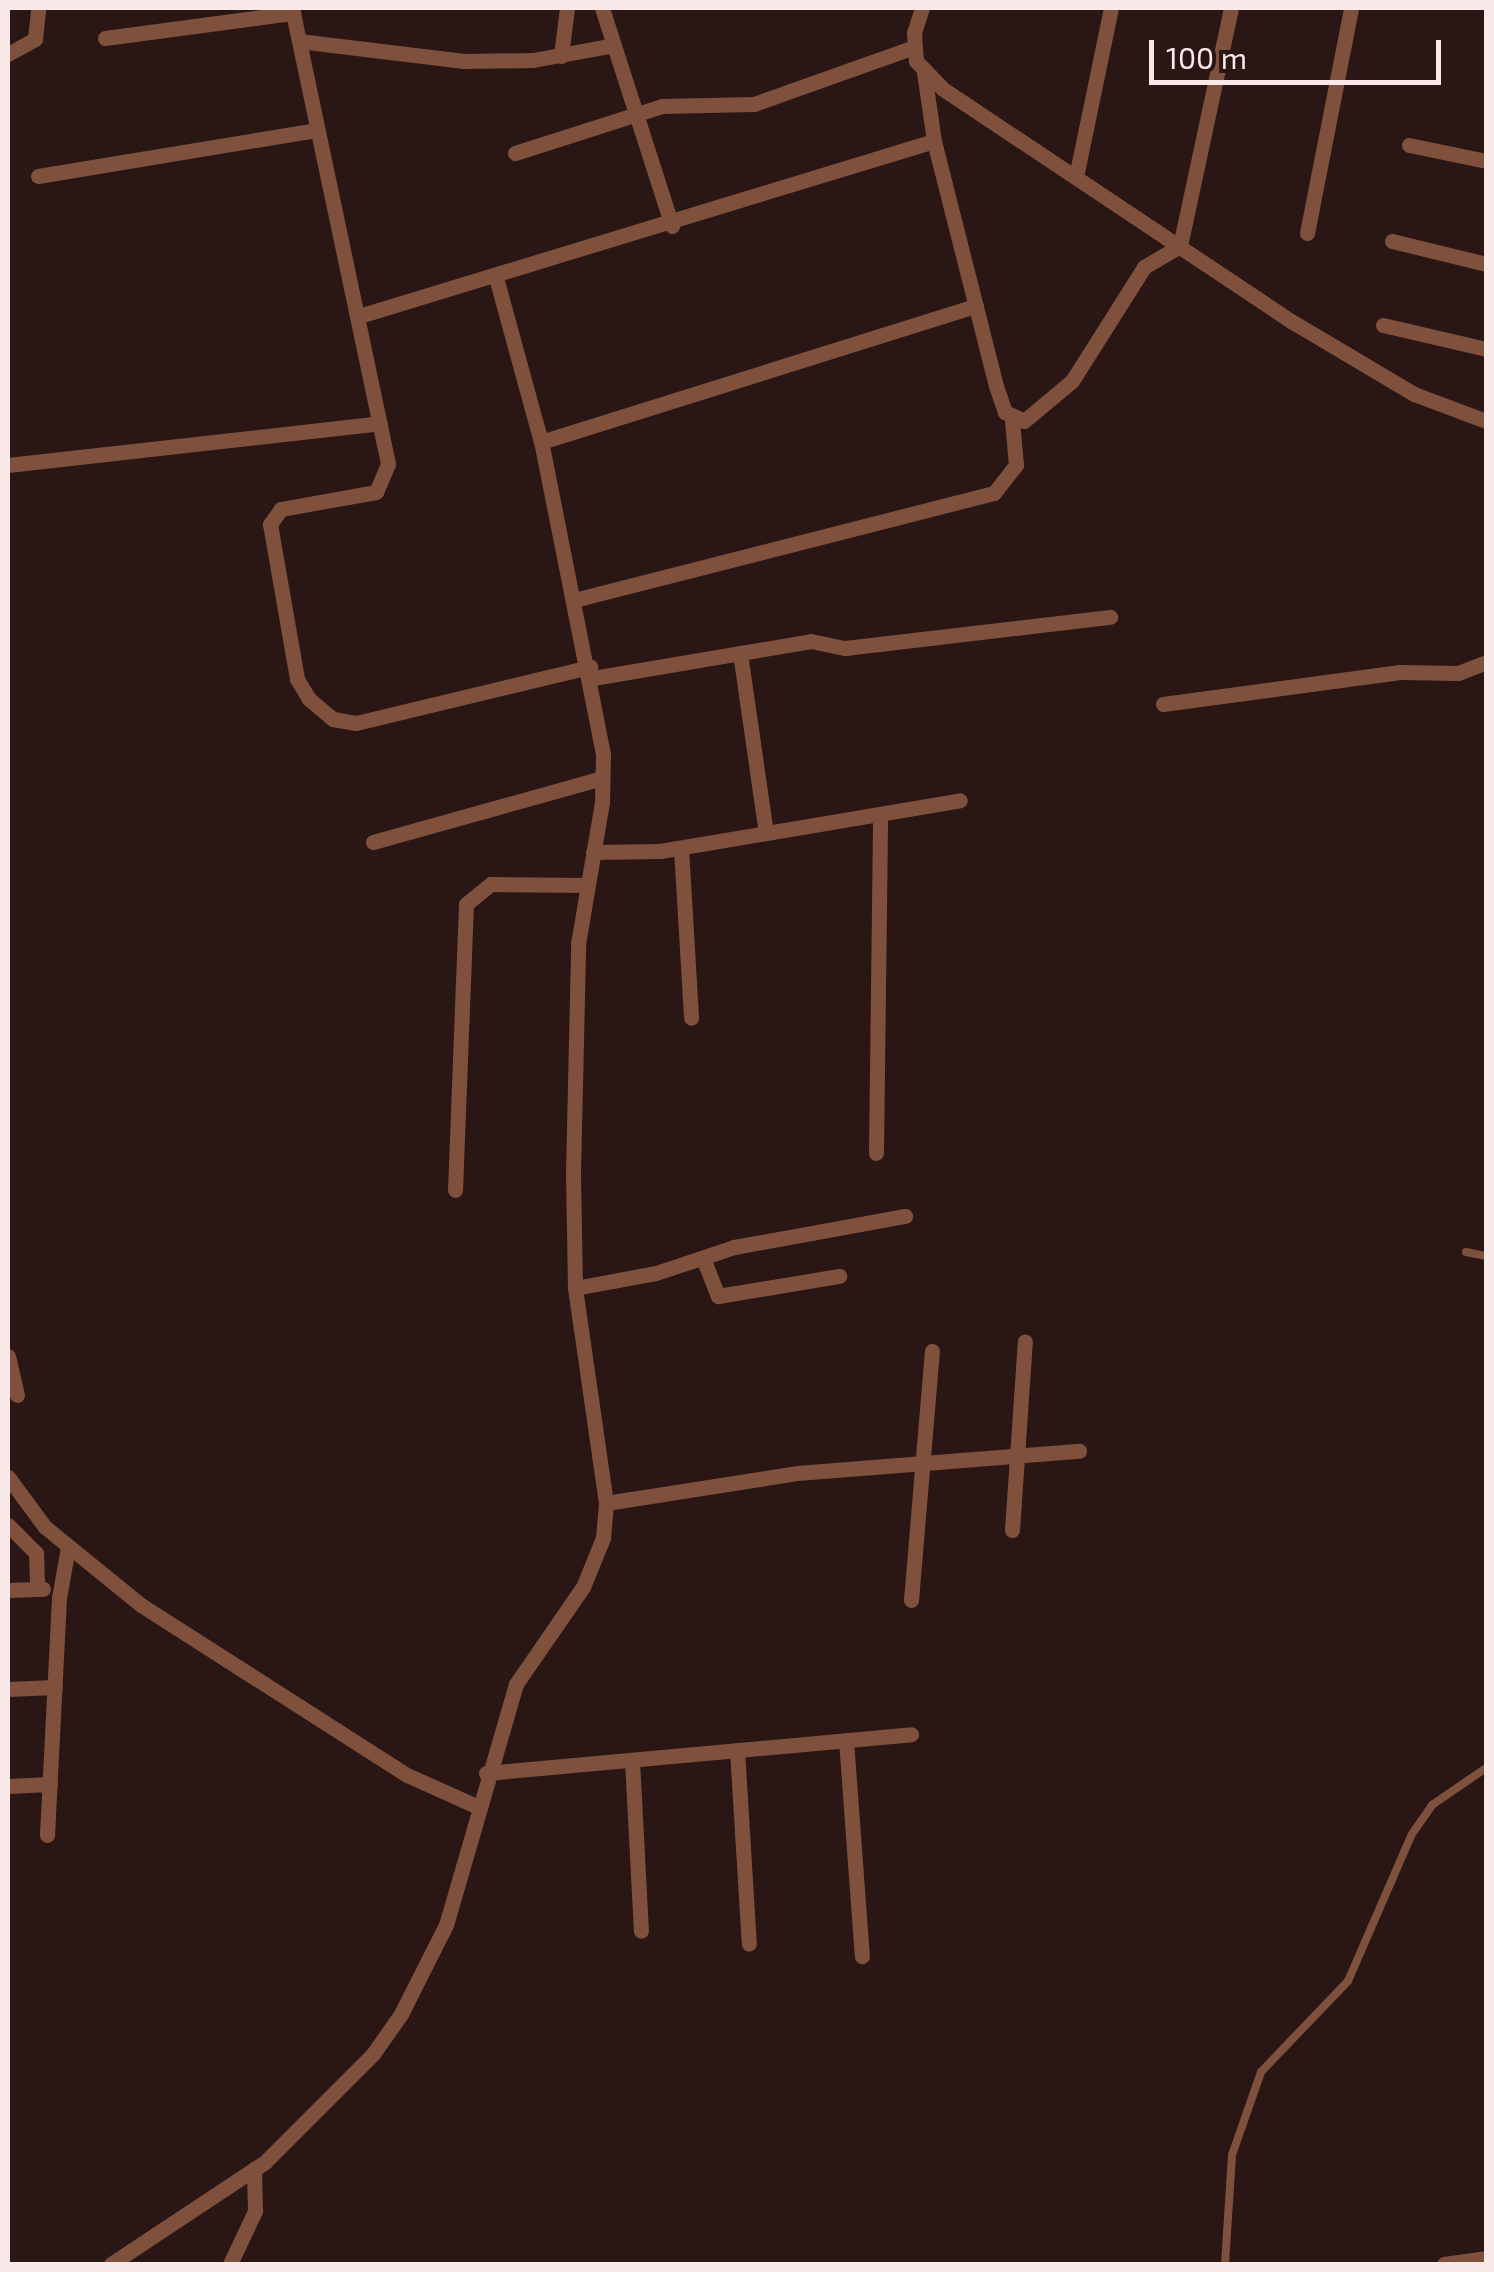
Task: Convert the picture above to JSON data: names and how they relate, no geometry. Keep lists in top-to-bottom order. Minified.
{"scale_bar":"100 m"}
